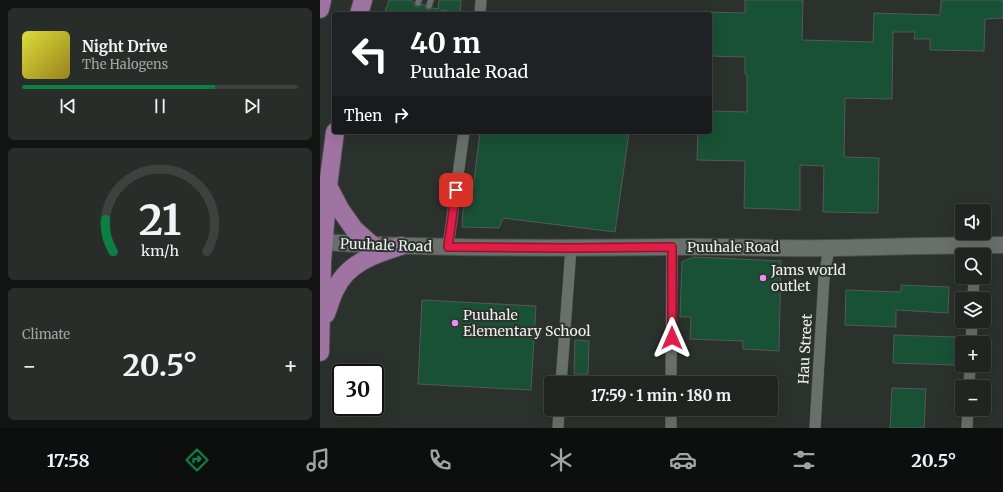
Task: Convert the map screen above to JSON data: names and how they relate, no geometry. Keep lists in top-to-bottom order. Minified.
{"streets":{"street":["Puuhale Road","Hau Street"]},"crossings":[["Puuhale Road","Hau Street"]],"places":["Jams world outlet","Puuhale Elementary School"],"page":{"turn":["40 m","Puuhale Road"],"song":["Night Drive","The Halogens"],"then":"Then","map_buttons":["+","−"],"tile":"Climate","heat":["−","20.5°","+"],"limit":"30","trip":"17:59 · 1 min · 180 m","tabs":["17:58","20.5°"],"gauge":["21","km/h"]}}
